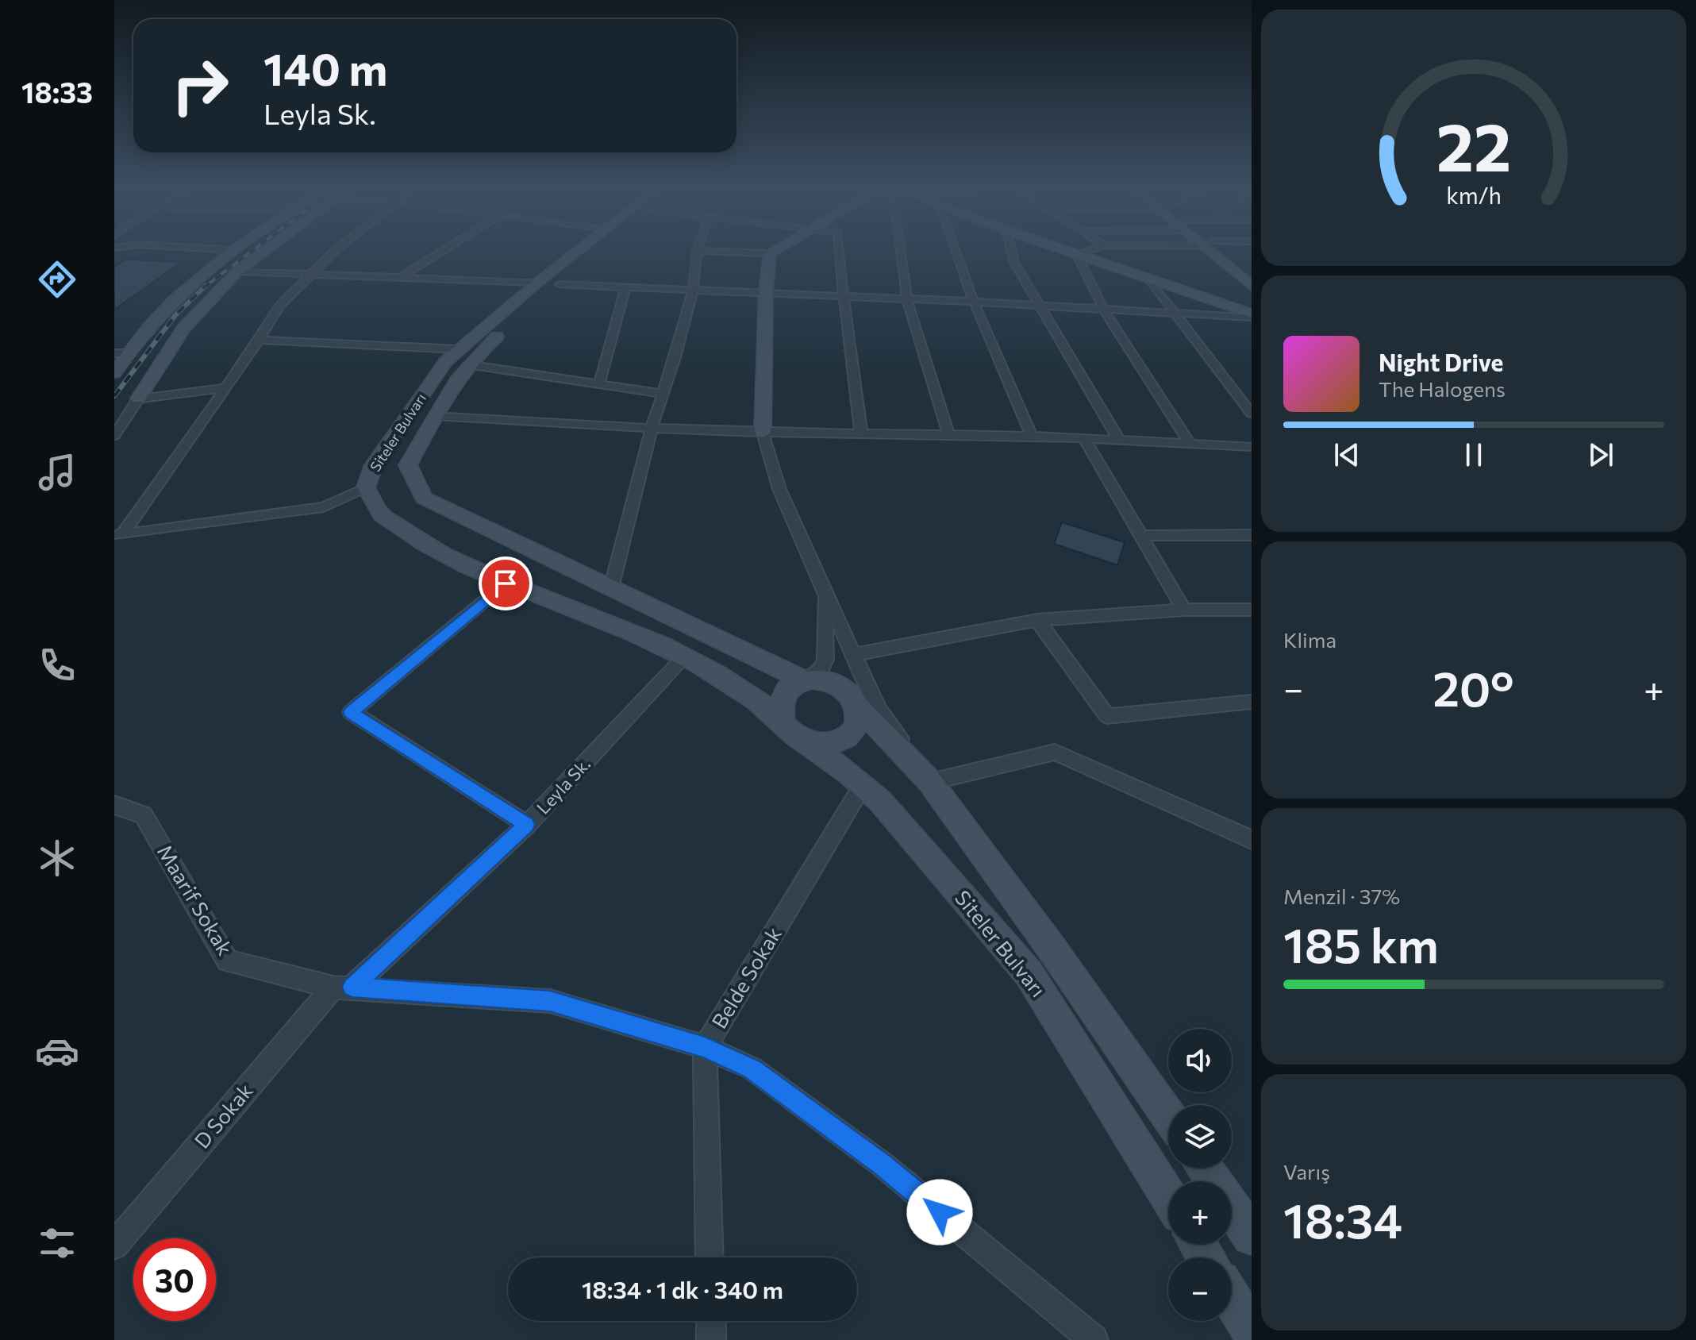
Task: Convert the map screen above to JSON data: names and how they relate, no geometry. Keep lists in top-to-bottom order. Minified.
{"streets":{"main road":["Siteler Bulvarı"],"street":["Leyla Sk.","Maarif Sokak","Belde Sokak","D Sokak"]},"crossings":[["Siteler Bulvarı","Leyla Sk."],["Siteler Bulvarı","Belde Sokak"],["Leyla Sk.","Maarif Sokak"],["Leyla Sk.","D Sokak"],["Maarif Sokak","Belde Sokak"],["Maarif Sokak","D Sokak"]],"page":{"tabs":"18:33","turn":["140 m","Leyla Sk."],"song":["Night Drive","The Halogens"],"tile":["Klima",["Menzil · 37%","185 km"],["Varış","18:34"]],"heat":["−","20°","+"],"map_buttons":["+","−"],"limit":"30","trip":"18:34 · 1 dk · 340 m","gauge":["22","km/h"]}}
